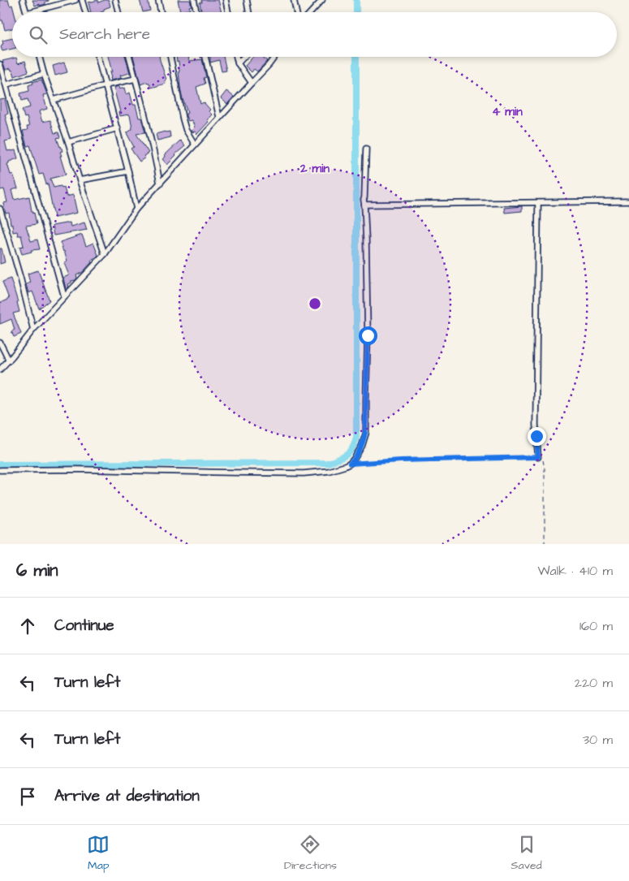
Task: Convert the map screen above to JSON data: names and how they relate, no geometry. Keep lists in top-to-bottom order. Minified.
{"page":{"search":"Search here","heading":["6 min","Walk · 410 m"],"list":[["Continue","160 m"],["Turn left","220 m"],["Turn left","30 m"],"Arrive at destination"],"nav":["Map","Directions","Saved"]},"rings":["4 min","2 min"]}
